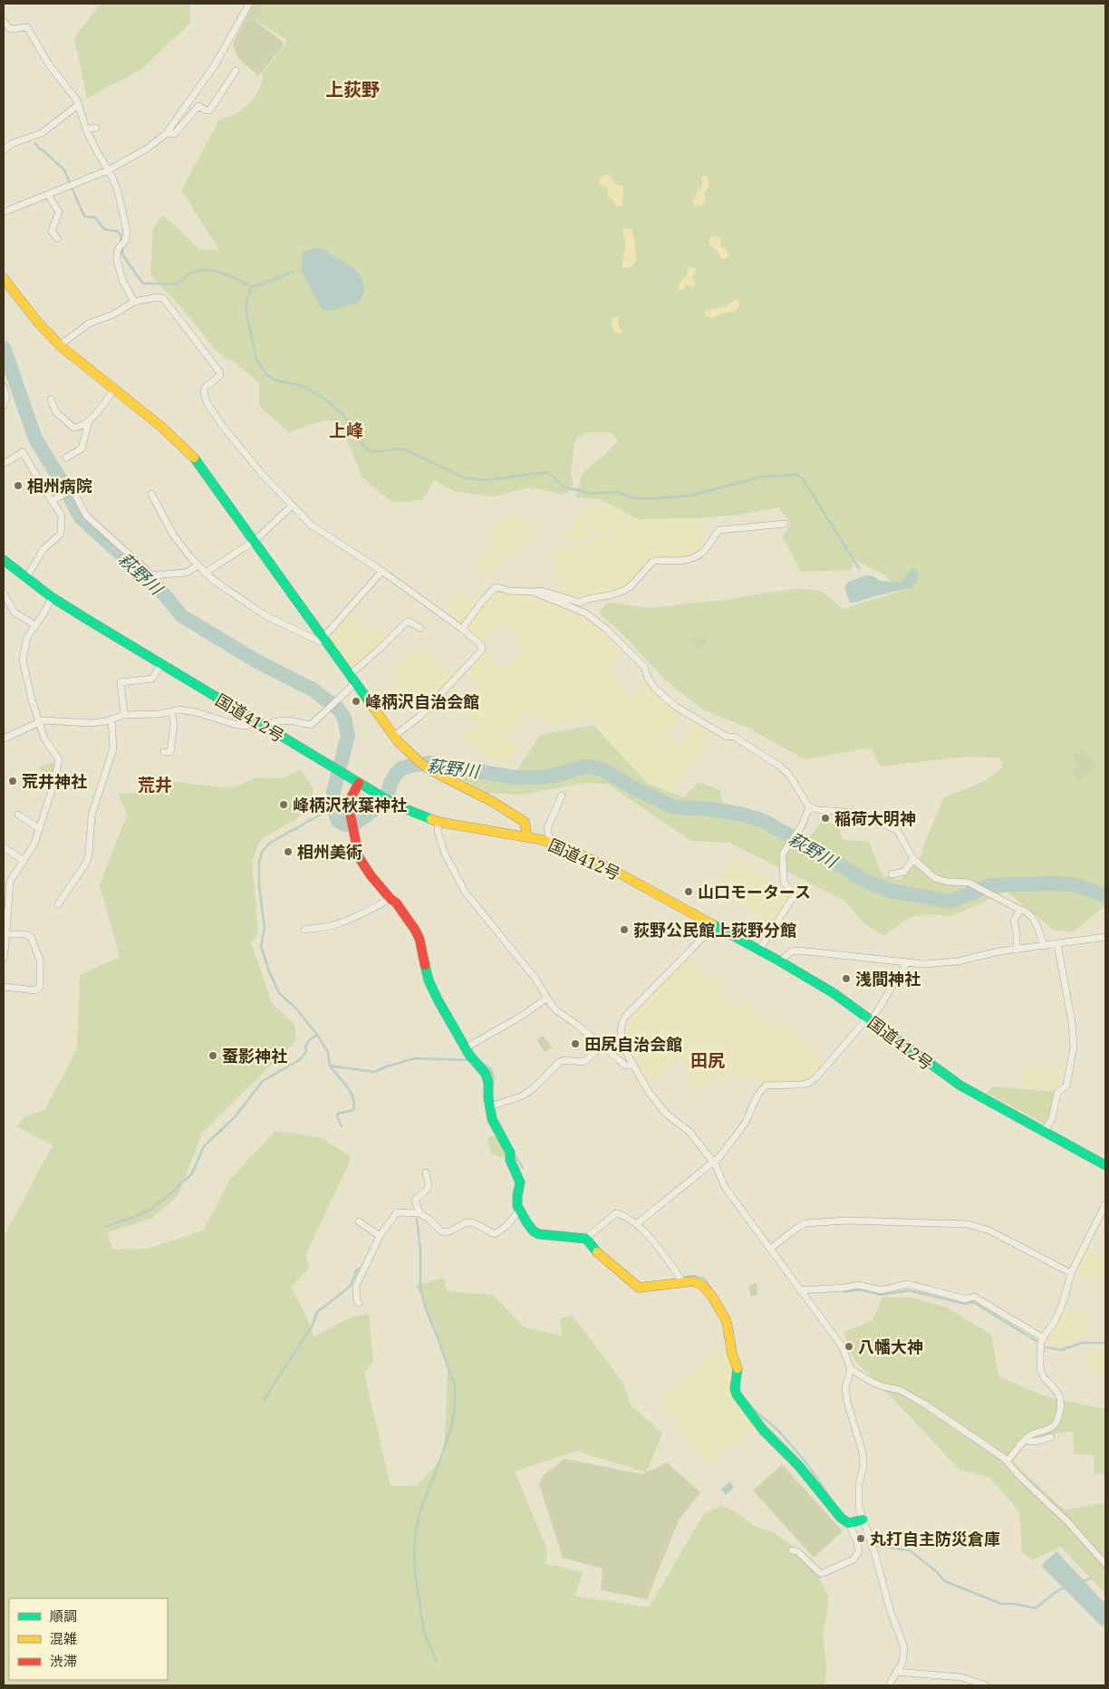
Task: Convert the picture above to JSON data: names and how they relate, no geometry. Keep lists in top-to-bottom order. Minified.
{"streets":{"main road":["国道412号"]},"districts":["上荻野","上峰","荒井","田尻"],"water":["萩野川"],"places":["相州病院","峰柄沢自治会館","荒井神社","峰柄沢秋葉神社","稲荷大明神","相州美術","山口モータース","荻野公民館上荻野分館","浅間神社","田尻自治会館","蚕影神社","八幡大神","丸打自主防災倉庫"],"legend":["順調","混雑","渋滞"]}
